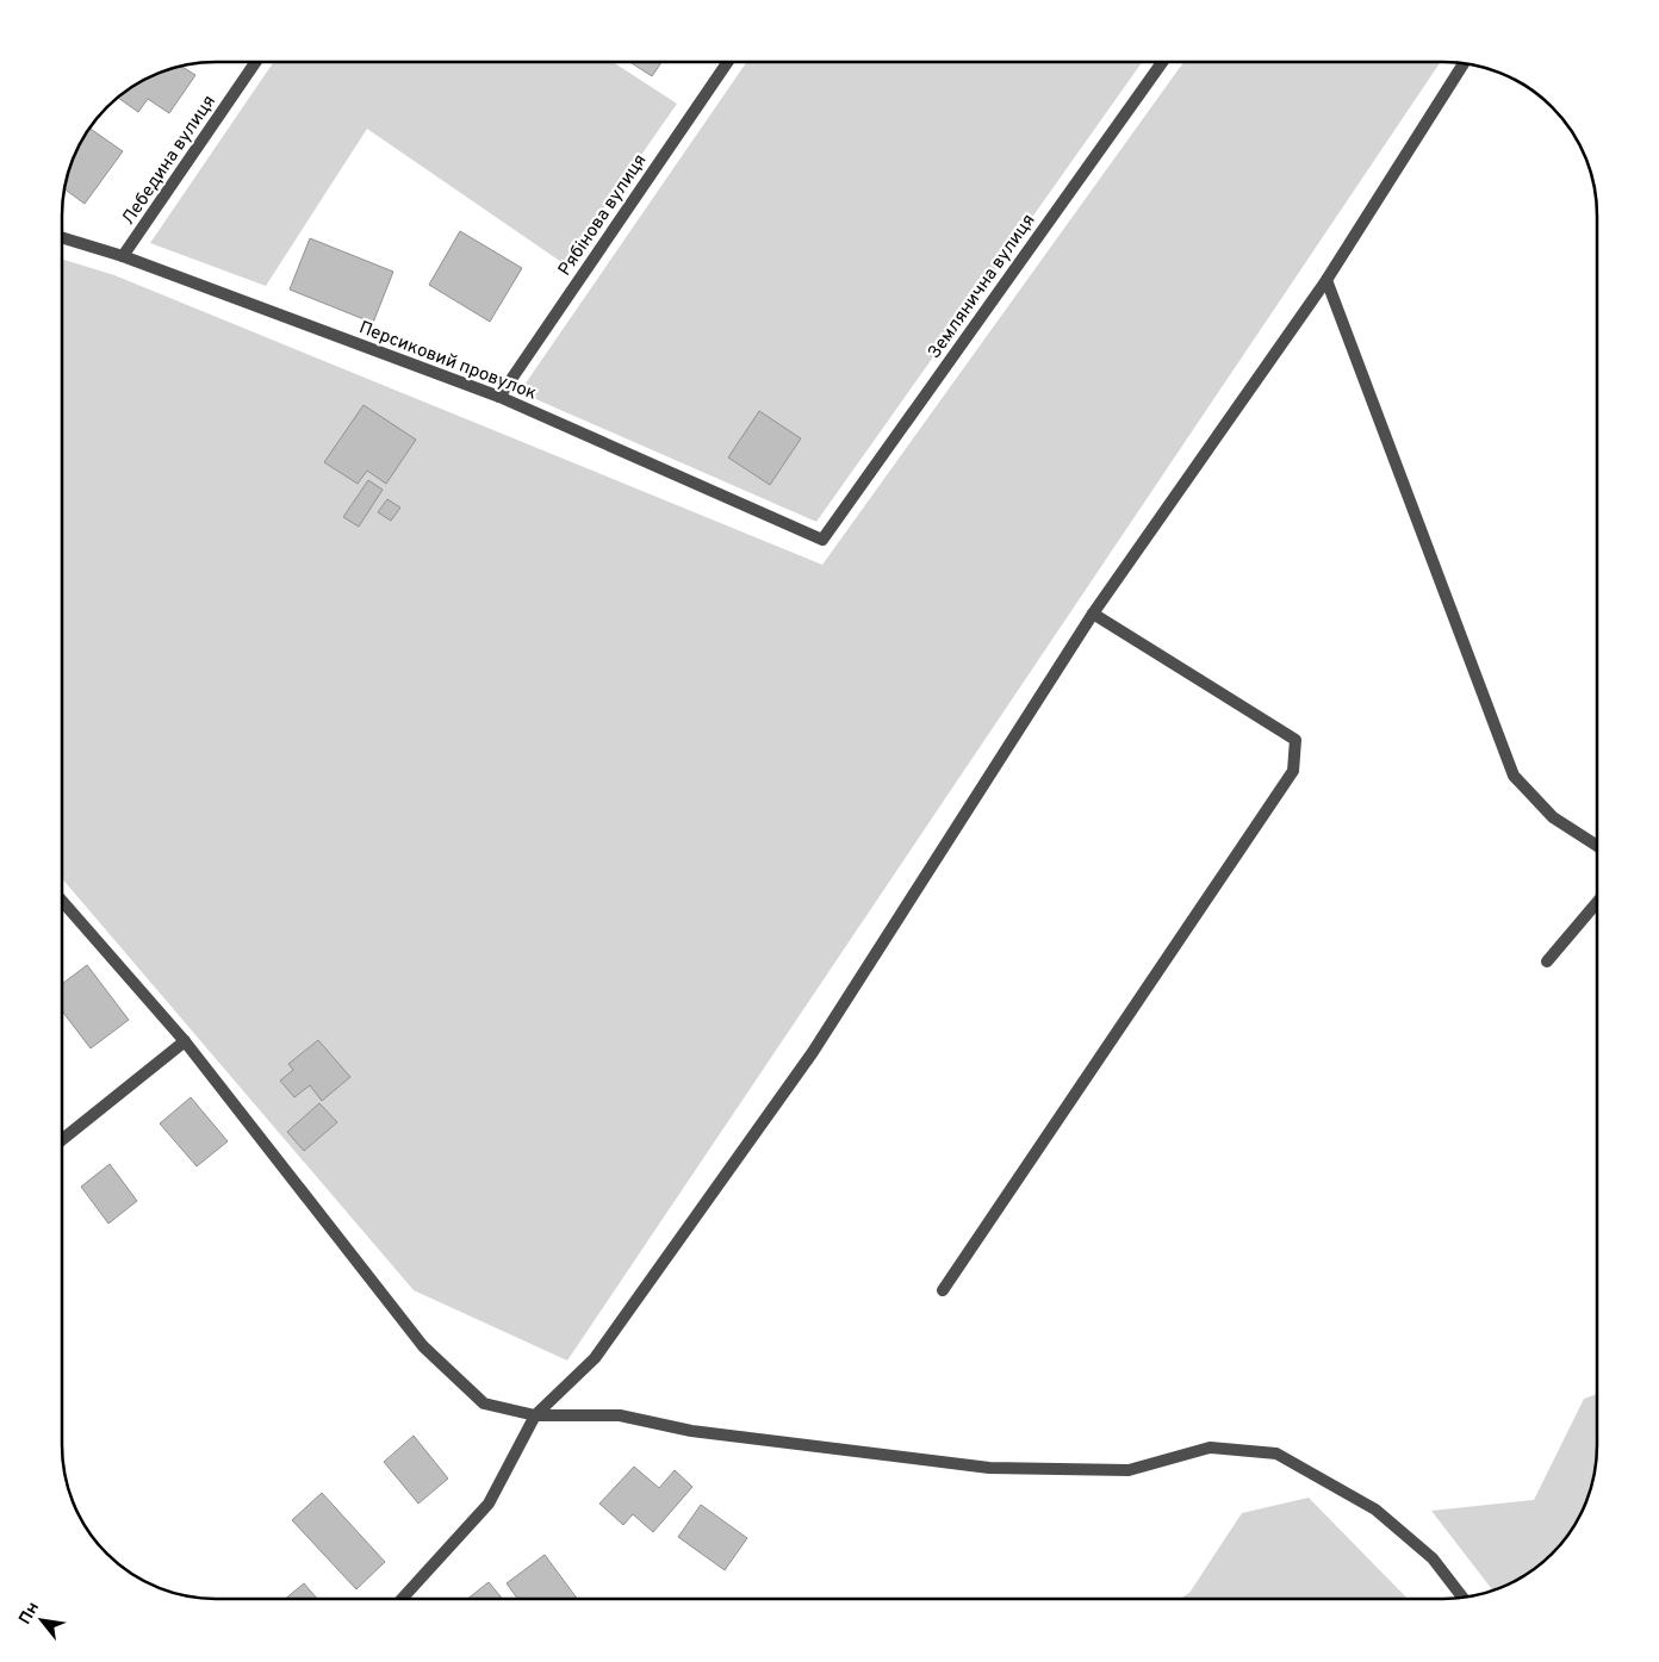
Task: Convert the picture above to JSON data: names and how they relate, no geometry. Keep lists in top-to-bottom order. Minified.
{"streets":{"street":["Лебедина вулиця","Рябінова вулиця","Землянична вулиця","Персиковий провулок"]},"crossings":[["Лебедина вулиця","Персиковий провулок"],["Рябінова вулиця","Персиковий провулок"],["Землянична вулиця","Персиковий провулок"]],"north":"top left"}
